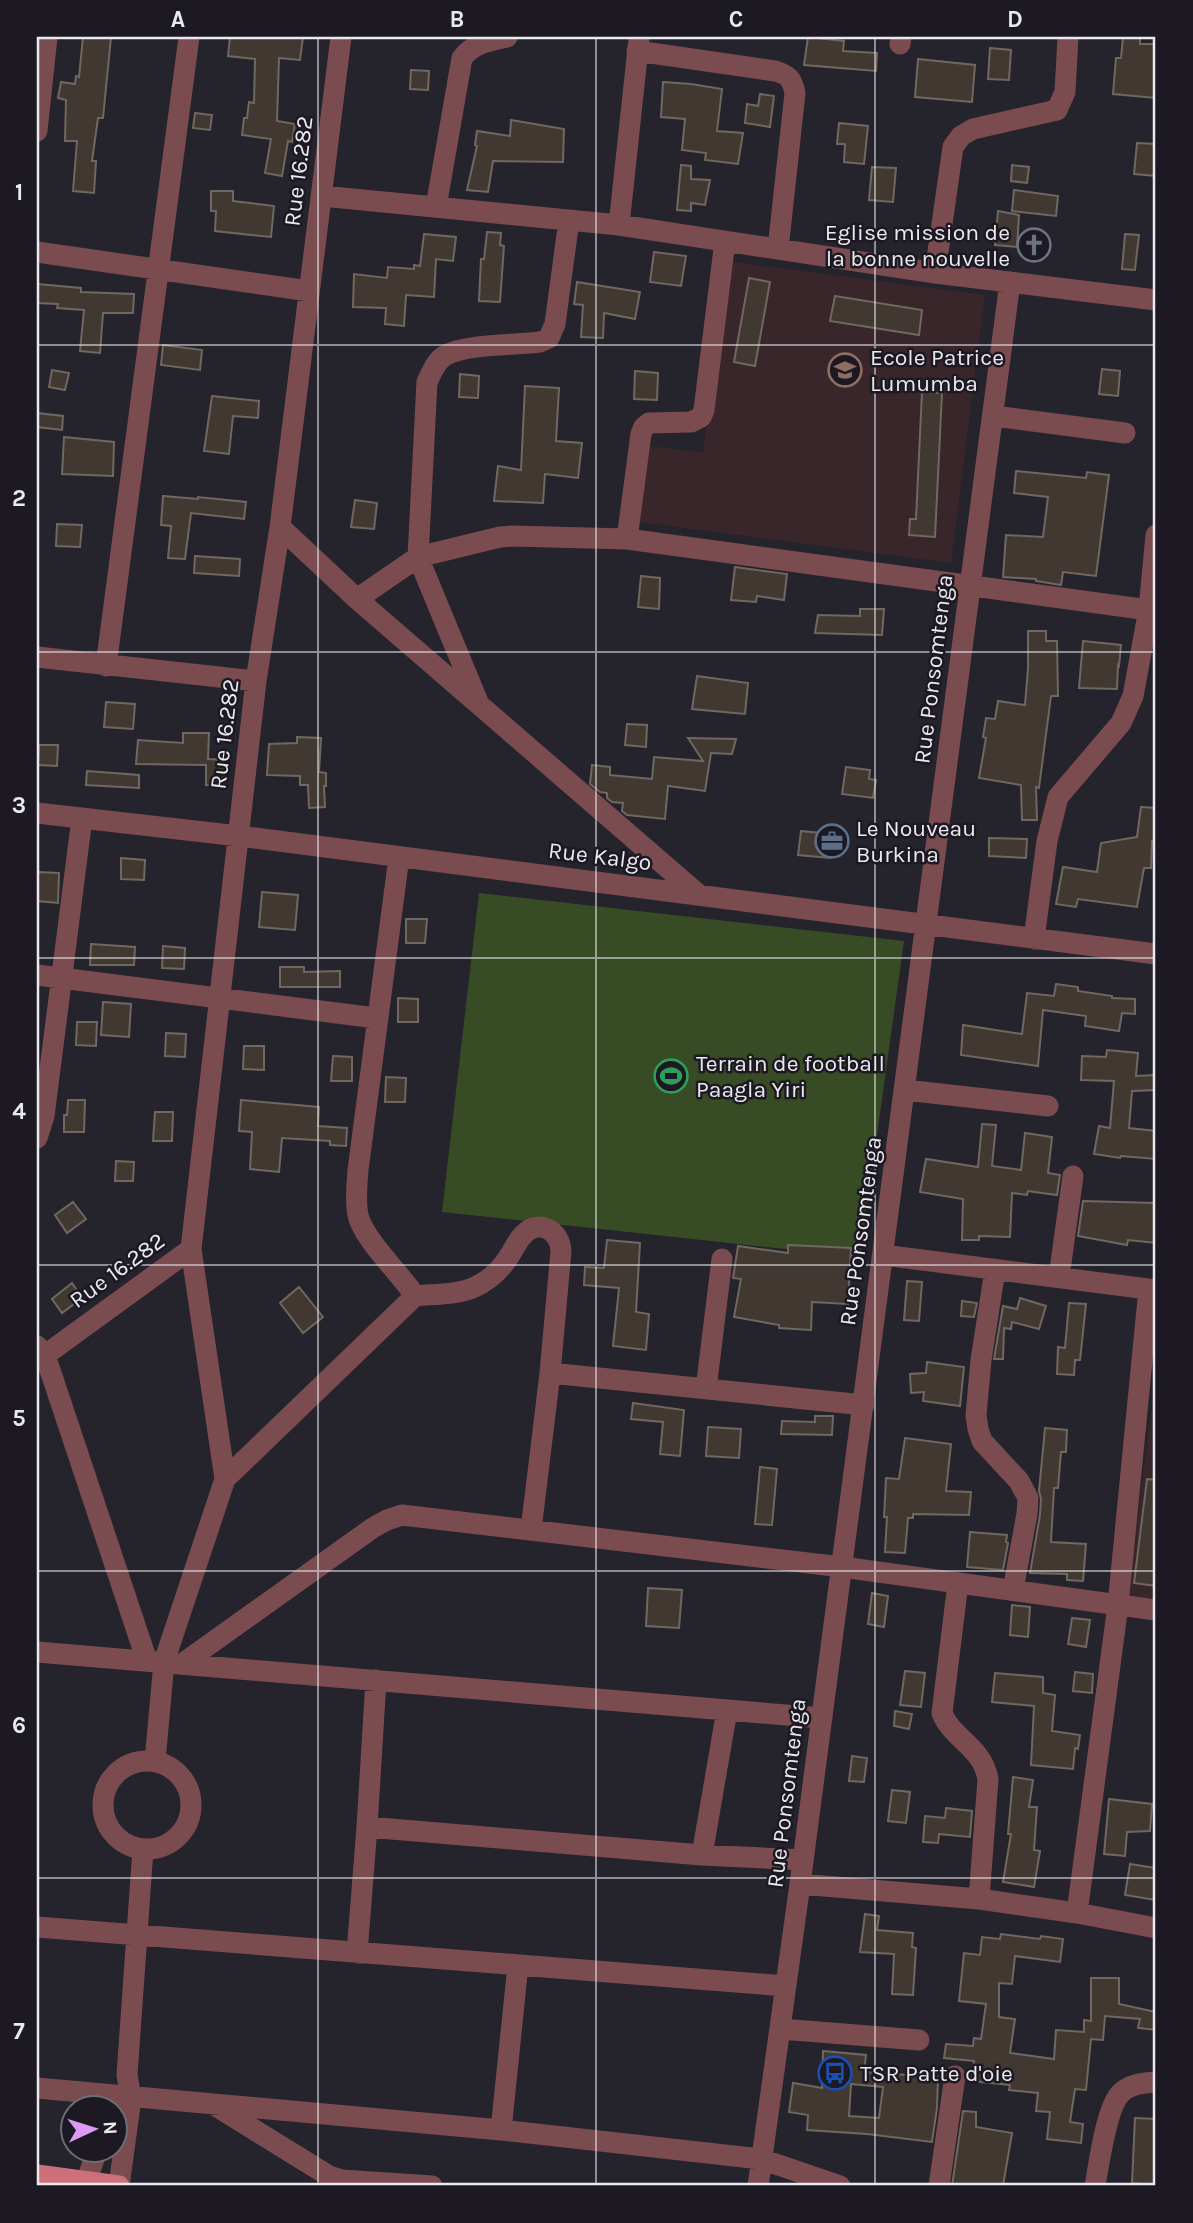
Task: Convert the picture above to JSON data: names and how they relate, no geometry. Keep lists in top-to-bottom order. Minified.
{"streets":{"street":["Rue 16.282","Rue Ponsomtenga","Rue Kalgo"]},"crossings":[["Rue 16.282","Rue Kalgo"],["Rue Ponsomtenga","Rue Kalgo"]],"places":{"church":["Eglise mission de la bonne nouvelle"],"school or university":["Ecole Patrice Lumumba"],"office":["Le Nouveau Burkina"],"sports":["Terrain de football Paagla Yiri"],"bus stop":["TSR Patte d'oie"]},"north":"right","grid":{"columns":["A","B","C","D"],"rows":["1","2","3","4","5","6","7"]}}
